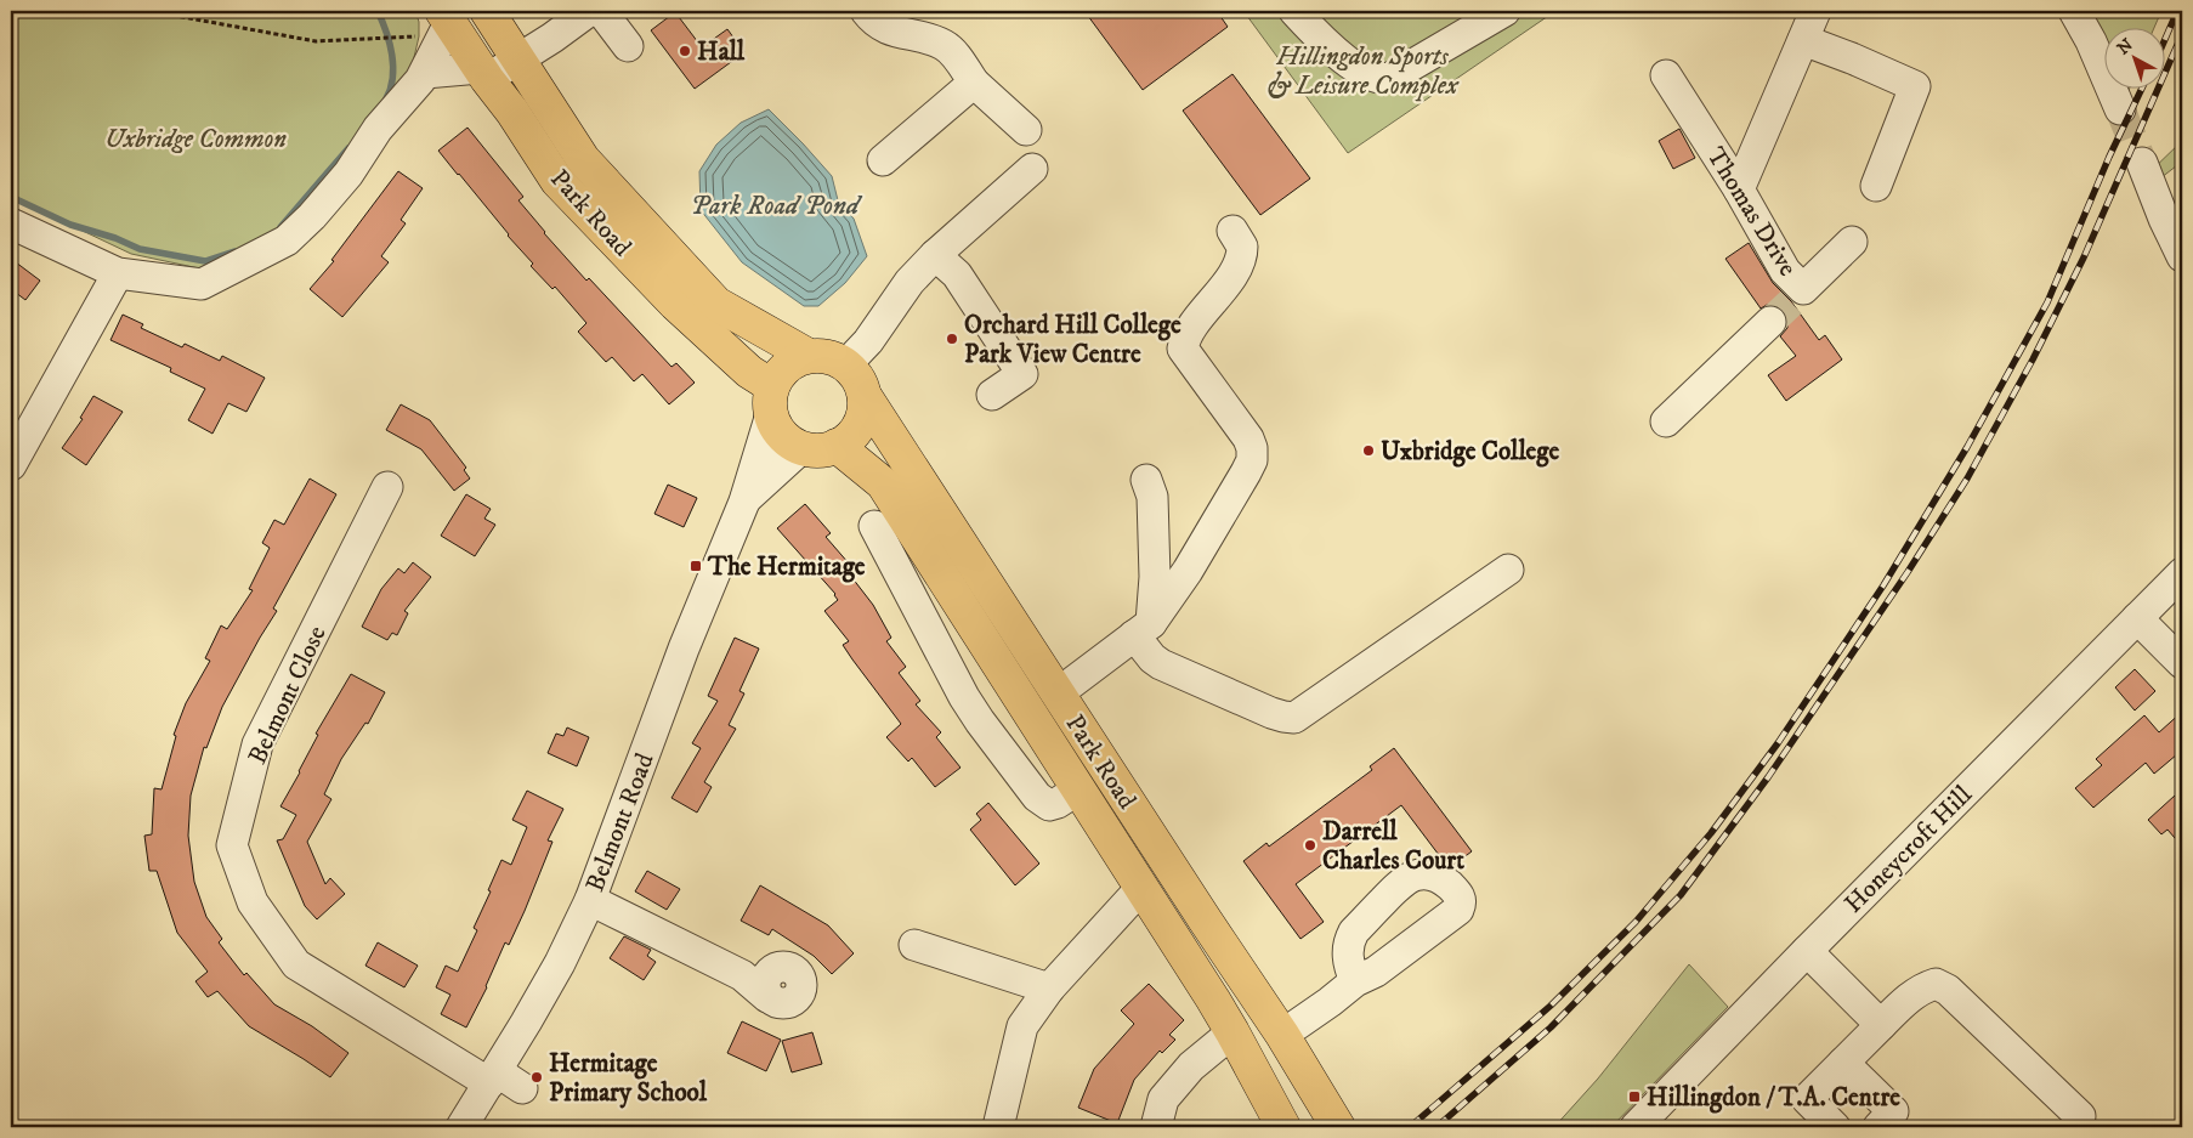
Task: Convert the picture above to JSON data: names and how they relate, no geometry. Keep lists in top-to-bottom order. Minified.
{"streets":{"main road":["Park Road"],"street":["Thomas Drive","Belmont Close","Belmont Road","Honeycroft Hill"]},"crossings":[["Park Road","Belmont Road"],["Belmont Close","Belmont Road"]],"water":["Park Road Pond"],"parks":["Hillingdon Sports & Leisure Complex","Uxbridge Common"],"places":{"other":["Hall","Orchard Hill College Park View Centre","Uxbridge College","Darrell Charles Court","Hermitage Primary School"],"transit":["The Hermitage","Hillingdon / T.A. Centre"]},"north":"top left"}
